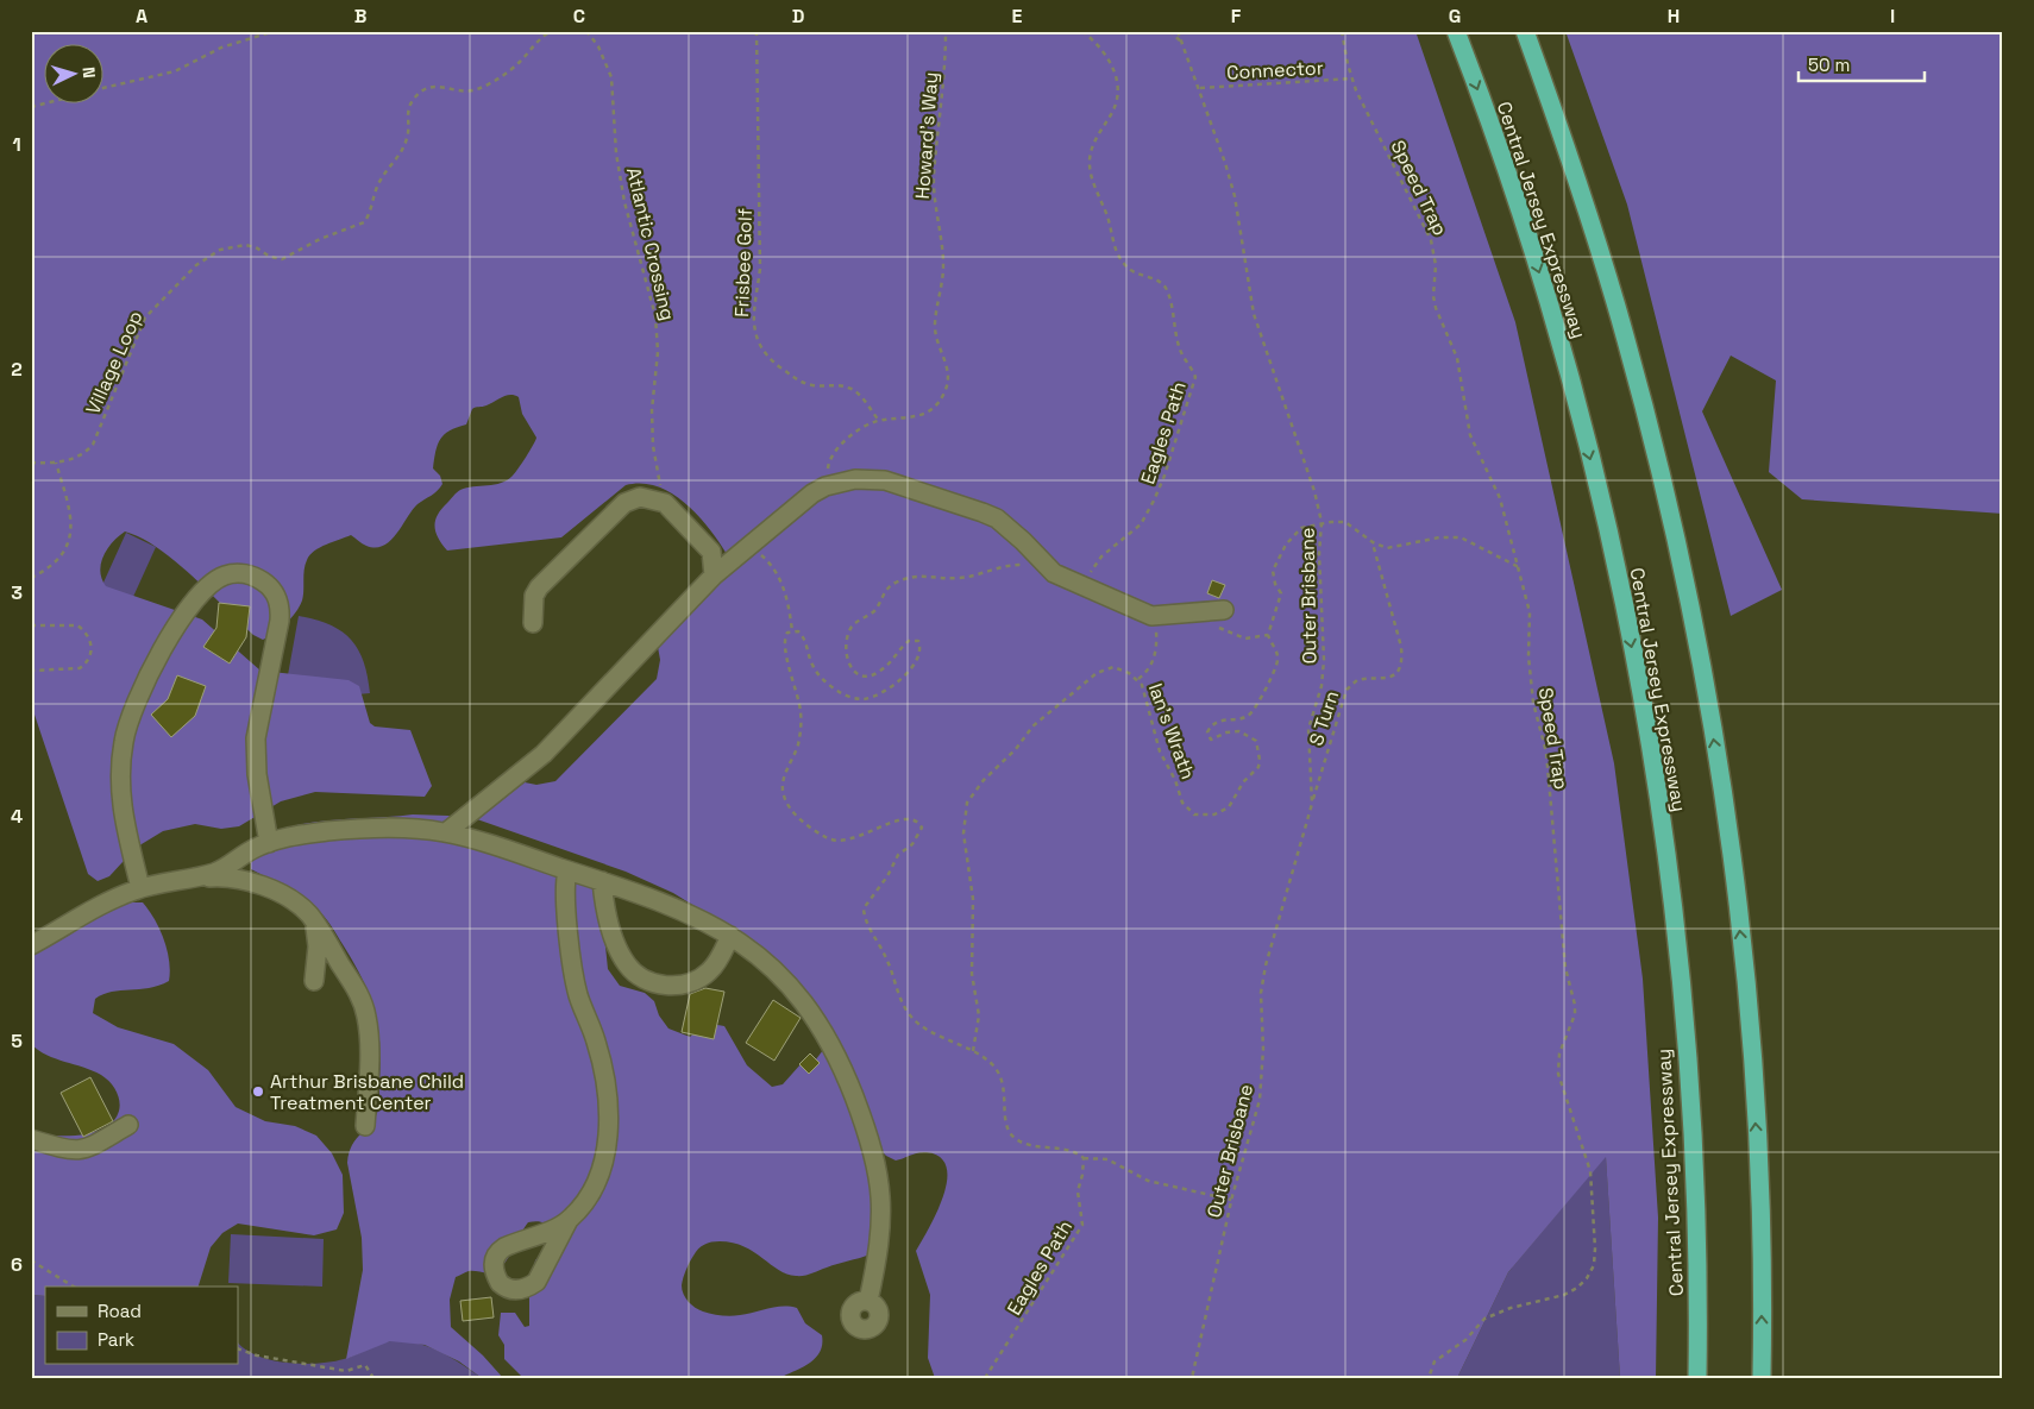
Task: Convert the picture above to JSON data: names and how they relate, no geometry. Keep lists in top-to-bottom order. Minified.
{"streets":{"highway":["Central Jersey Expressway"],"path":["Connector","Howard's Way","Speed Trap","Atlantic Crossing","Frisbee Golf","Village Loop","Eagles Path","Outer Brisbane","S Turn","Ian's Wrath"]},"crossings":[["Connector","Speed Trap"],["Connector","Outer Brisbane"],["Howard's Way","Frisbee Golf"],["Outer Brisbane","S Turn"],["Outer Brisbane","Ian's Wrath"]],"places":["Arthur Brisbane Child Treatment Center"],"legend":["Road","Park"],"scale_bar":"50 m","north":"right","grid":{"columns":["A","B","C","D","E","F","G","H","I"],"rows":["1","2","3","4","5","6"]}}
